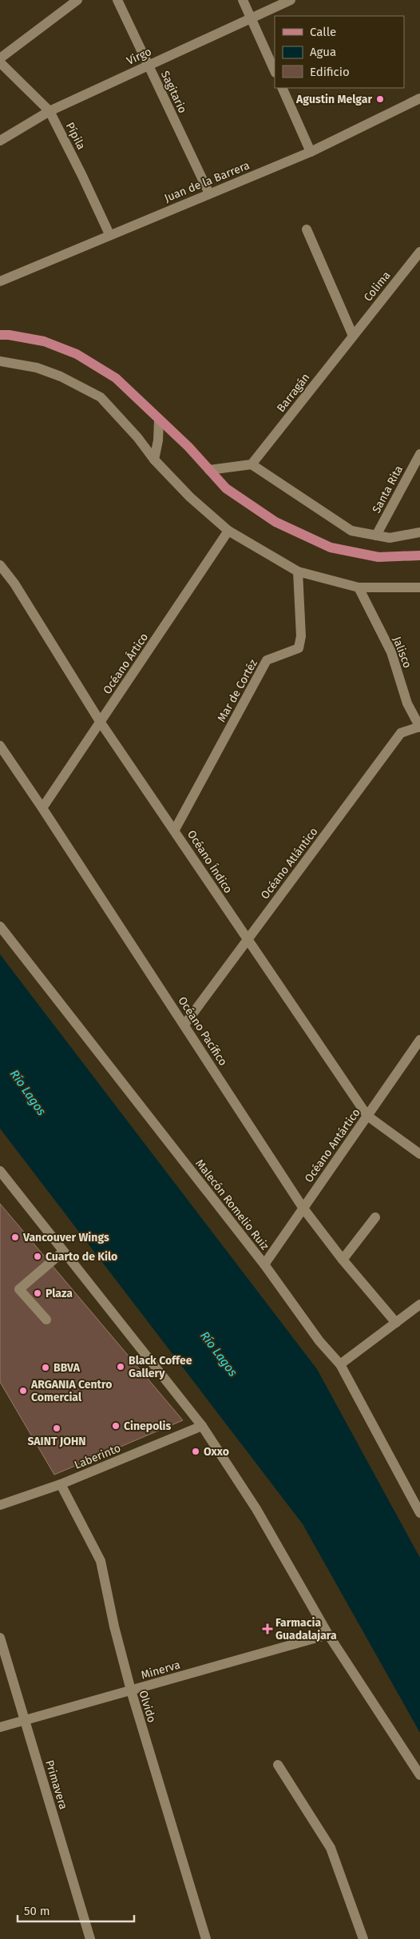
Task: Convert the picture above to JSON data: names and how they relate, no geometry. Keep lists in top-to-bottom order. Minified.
{"streets":{"street":["Virgo","Sagitario","Pípila","Juan de la Barrera","Colima","Barragán","Santa Rita","Jalisco","Océano Ártico","Mar de Cortéz","Océano Índico","Océano Atlántico","Océano Pacífico","Océano Antártico","Malecón Romelio Ruiz","Laberinto","Minerva","Olvido","Primavera"]},"crossings":[["Virgo","Sagitario"],["Virgo","Pípila"],["Sagitario","Juan de la Barrera"],["Pípila","Juan de la Barrera"],["Colima","Barragán"],["Jalisco","Océano Atlántico"],["Océano Ártico","Océano Índico"],["Océano Ártico","Océano Pacífico"],["Mar de Cortéz","Océano Índico"],["Océano Índico","Océano Atlántico"],["Océano Índico","Océano Antártico"],["Océano Atlántico","Océano Pacífico"],["Océano Pacífico","Océano Antártico"],["Océano Antártico","Malecón Romelio Ruiz"],["Laberinto","Olvido"],["Minerva","Olvido"],["Minerva","Primavera"]],"water":["Río Lagos"],"places":{"other":["Agustin Melgar","Vancouver Wings","Cuarto de Kilo","Plaza","Black Coffee Gallery","BBVA","ARGANIA Centro Comercial","Cinepolis","SAINT JOHN","Oxxo"],"health":["Farmacia Guadalajara"]},"legend":["Calle","Agua","Edificio"],"scale_bar":"50 m"}
